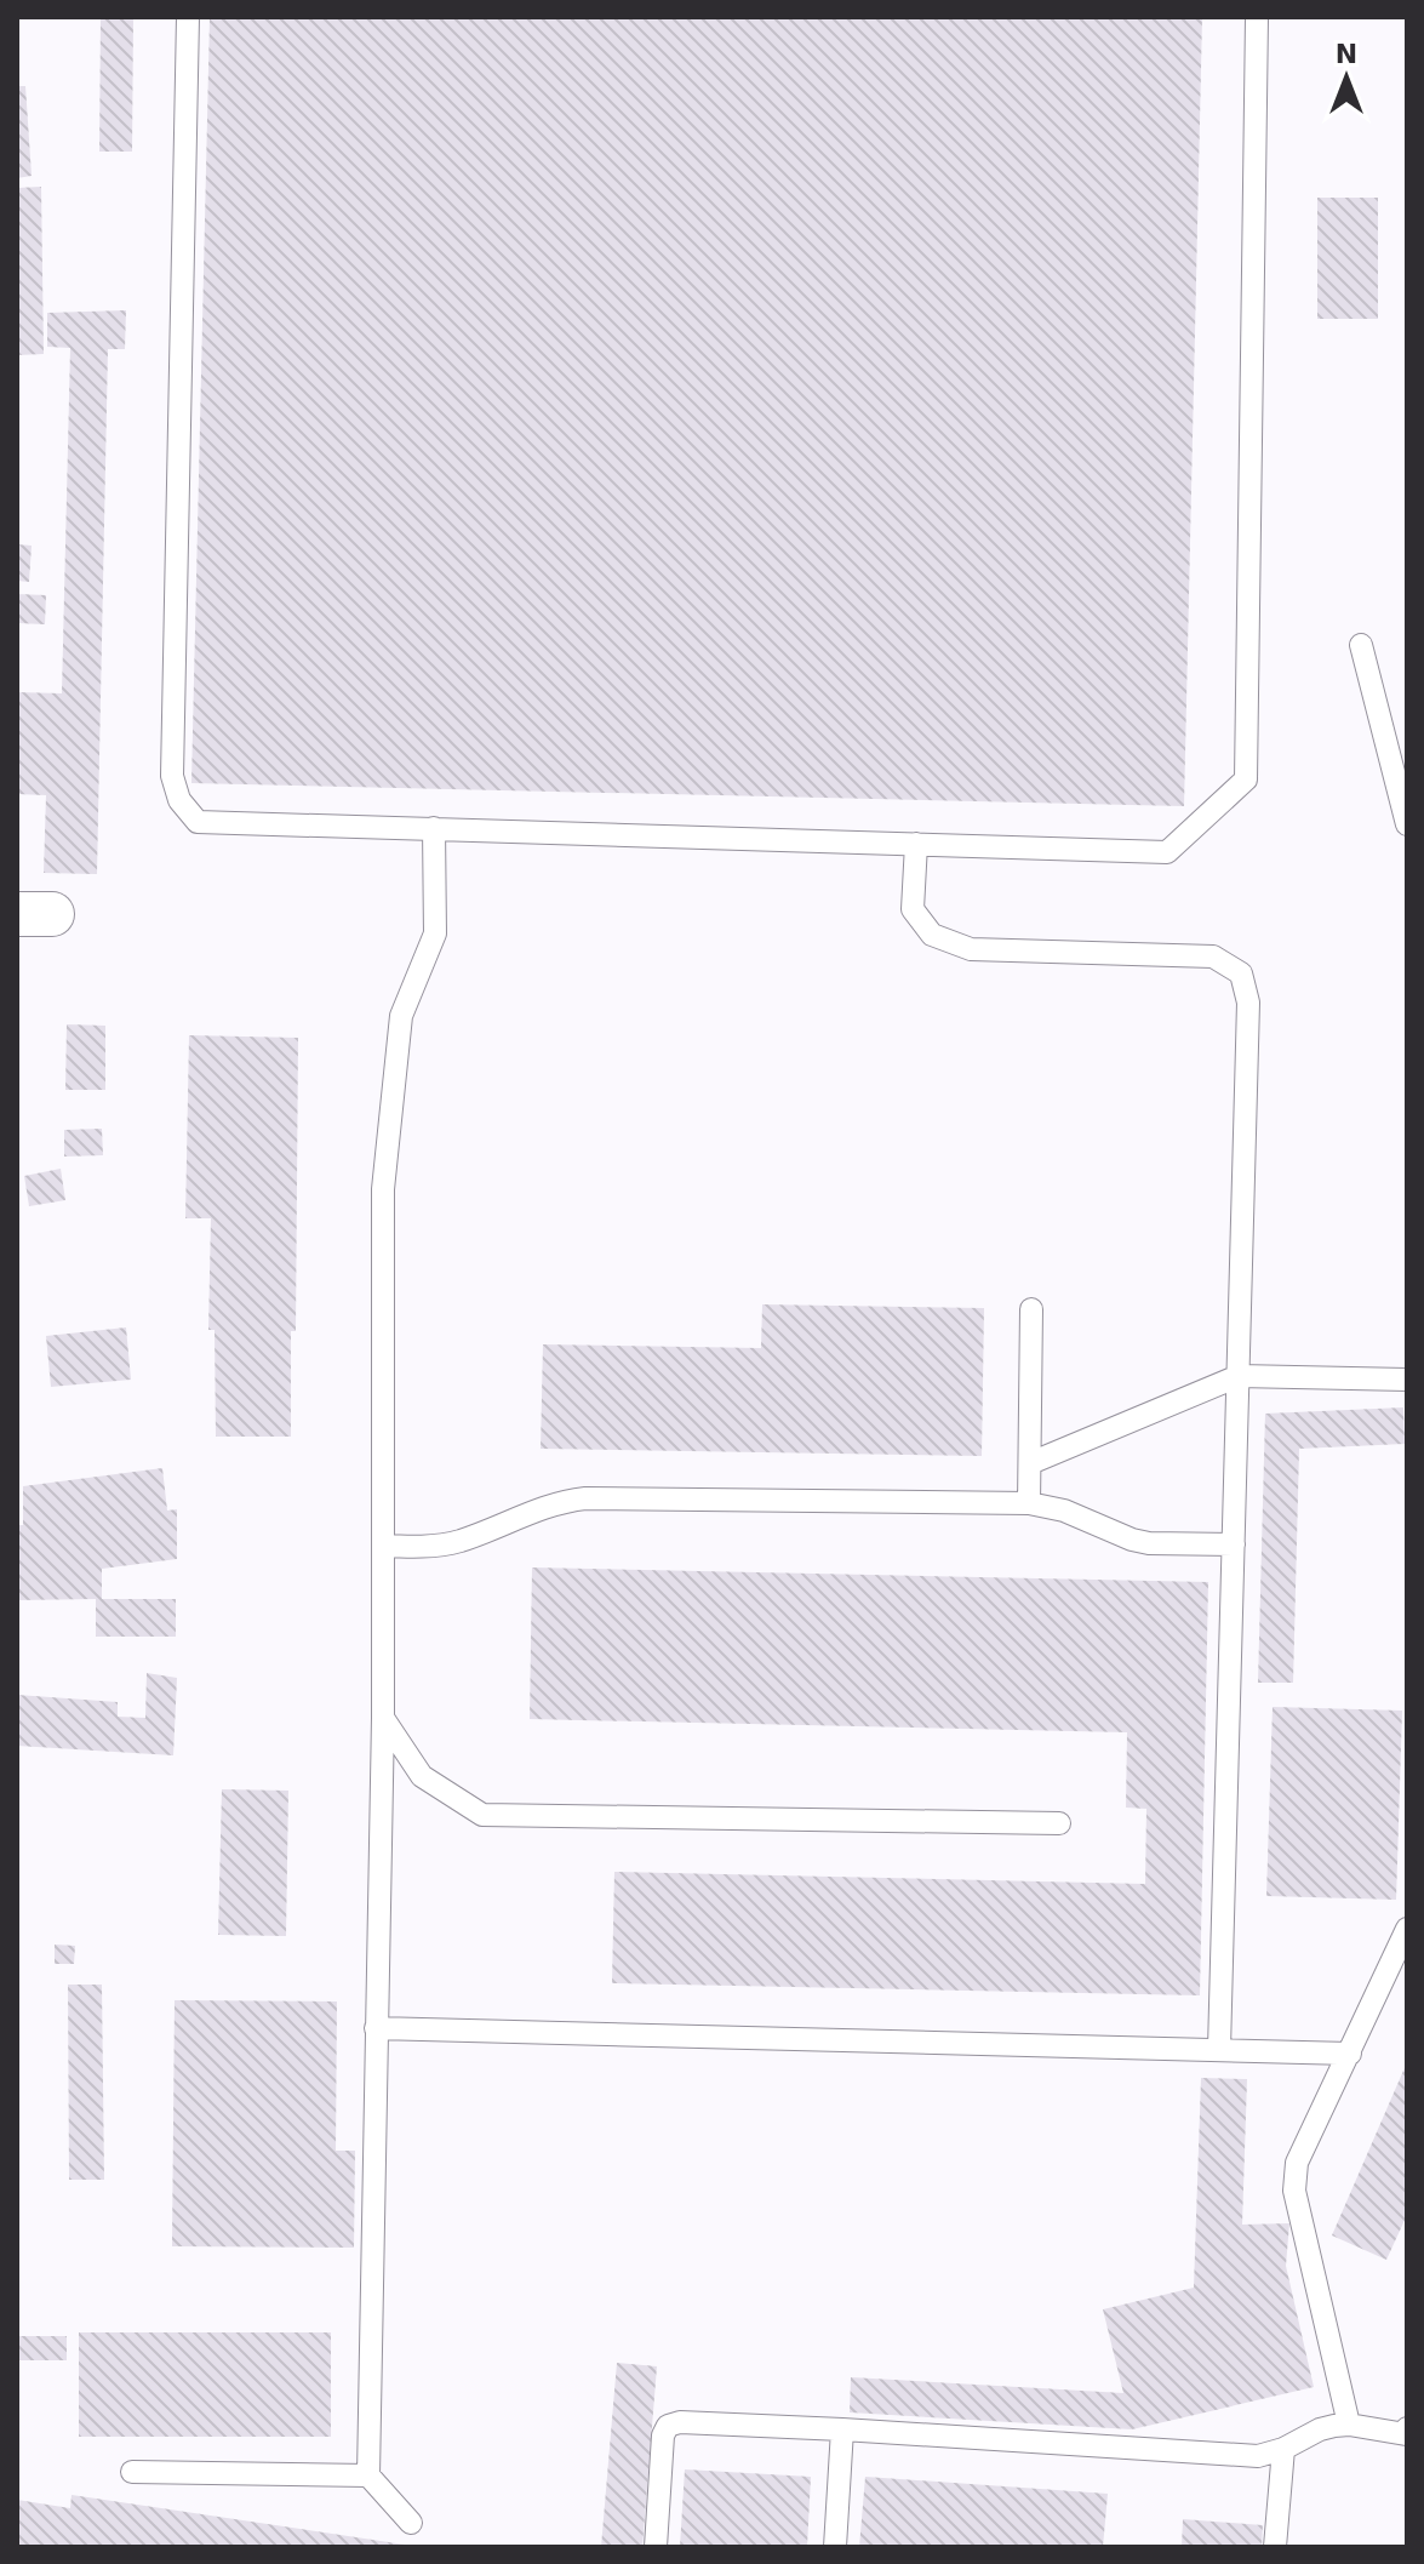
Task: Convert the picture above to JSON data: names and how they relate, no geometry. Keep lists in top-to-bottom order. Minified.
{"north":"top"}
